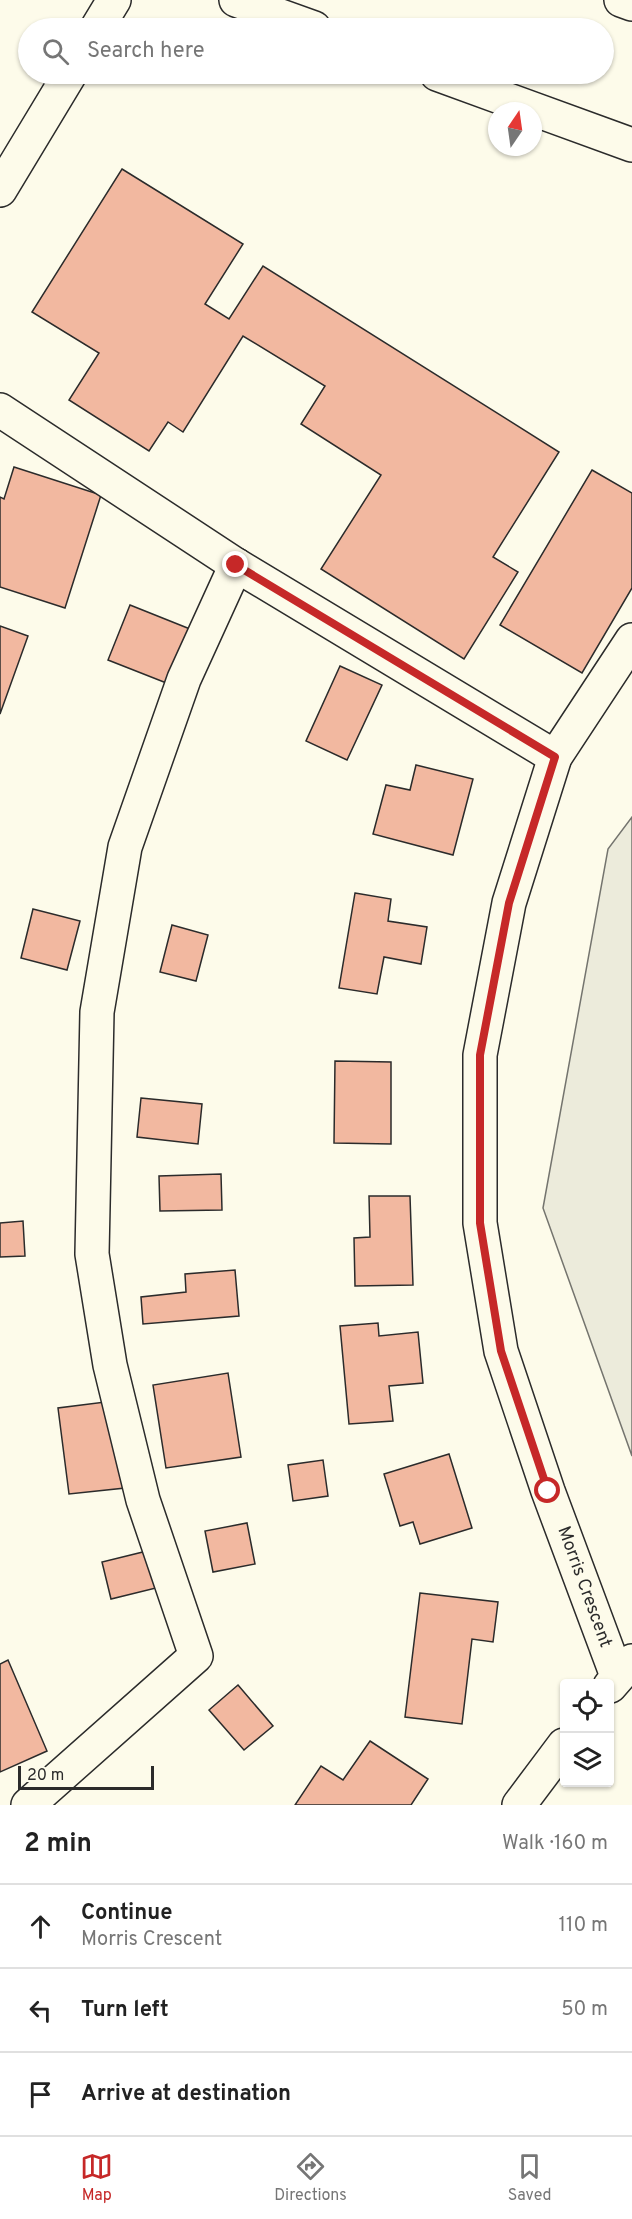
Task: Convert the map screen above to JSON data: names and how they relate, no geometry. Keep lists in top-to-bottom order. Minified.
{"streets":{"street":["Morris Crescent"]},"scale_bar":"20 m","north":"top","page":{"search":"Search here","scale":"20 m","heading":["2 min","Walk · 160 m"],"list":[["Continue","Morris Crescent","110 m"],["Turn left","50 m"],"Arrive at destination"],"nav":["Map","Directions","Saved"]}}
